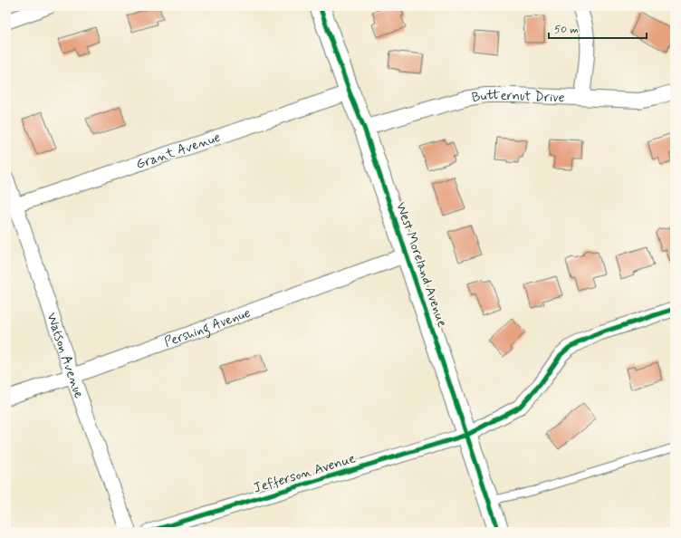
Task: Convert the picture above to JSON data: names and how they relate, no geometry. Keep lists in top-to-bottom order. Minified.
{"streets":{"street":["Butternut Drive","Grant Avenue","West Moreland Avenue","Pershing Avenue","Watson Avenue","Jefferson Avenue"]},"crossings":[["Butternut Drive","West Moreland Avenue"],["Grant Avenue","West Moreland Avenue"],["Grant Avenue","Watson Avenue"],["West Moreland Avenue","Pershing Avenue"],["West Moreland Avenue","Jefferson Avenue"],["Pershing Avenue","Watson Avenue"]],"scale_bar":"50 m"}
